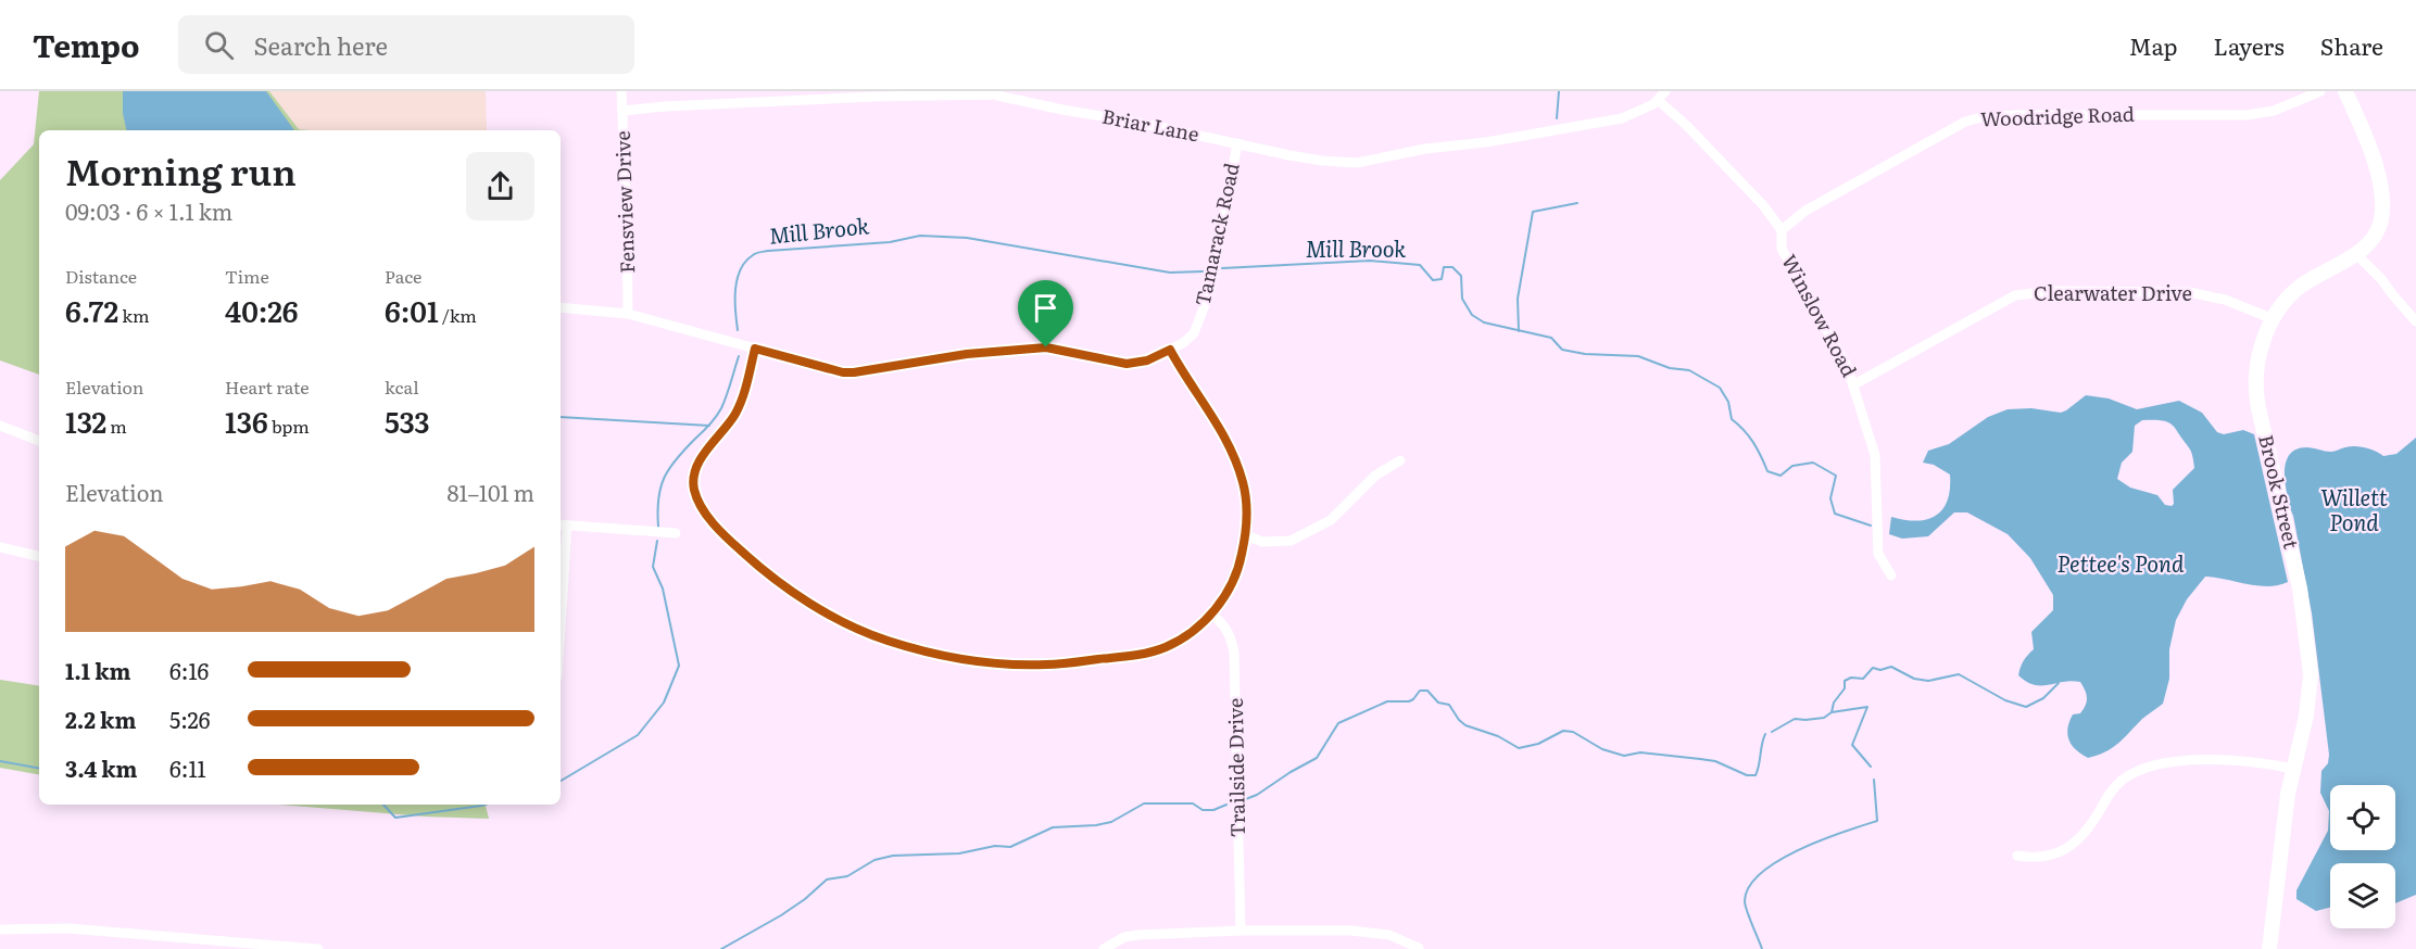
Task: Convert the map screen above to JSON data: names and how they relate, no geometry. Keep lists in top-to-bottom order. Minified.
{"streets":{"street":["Woodridge Road","Briar Lane","Fensview Drive","Tamarack Road","Clearwater Drive","Winslow Road","Brook Street","Trailside Drive"]},"crossings":[["Woodridge Road","Winslow Road"],["Briar Lane","Fensview Drive"],["Briar Lane","Tamarack Road"],["Briar Lane","Winslow Road"],["Fensview Drive","Tamarack Road"],["Clearwater Drive","Winslow Road"],["Clearwater Drive","Brook Street"]],"water":["Mill Brook","Willett Pond","Pettee's Pond"],"page":{"header":"Tempo","search":"Search here","nav":["Map","Layers","Share"],"heading":["Morning run","09:03 · 6 × 1.1 km"],"stats":[["Distance","6.72 km"],["Time","40:26"],["Pace","6:01 /km"],["Elevation","132 m"],["Heart rate","136 bpm"],["kcal","533"]],"chart":["Elevation","81–101 m"],"list":[{"name":"1.1 km","note":"6:16"},{"name":"2.2 km","note":"5:26"},{"name":"3.4 km","note":"6:11"}]}}
